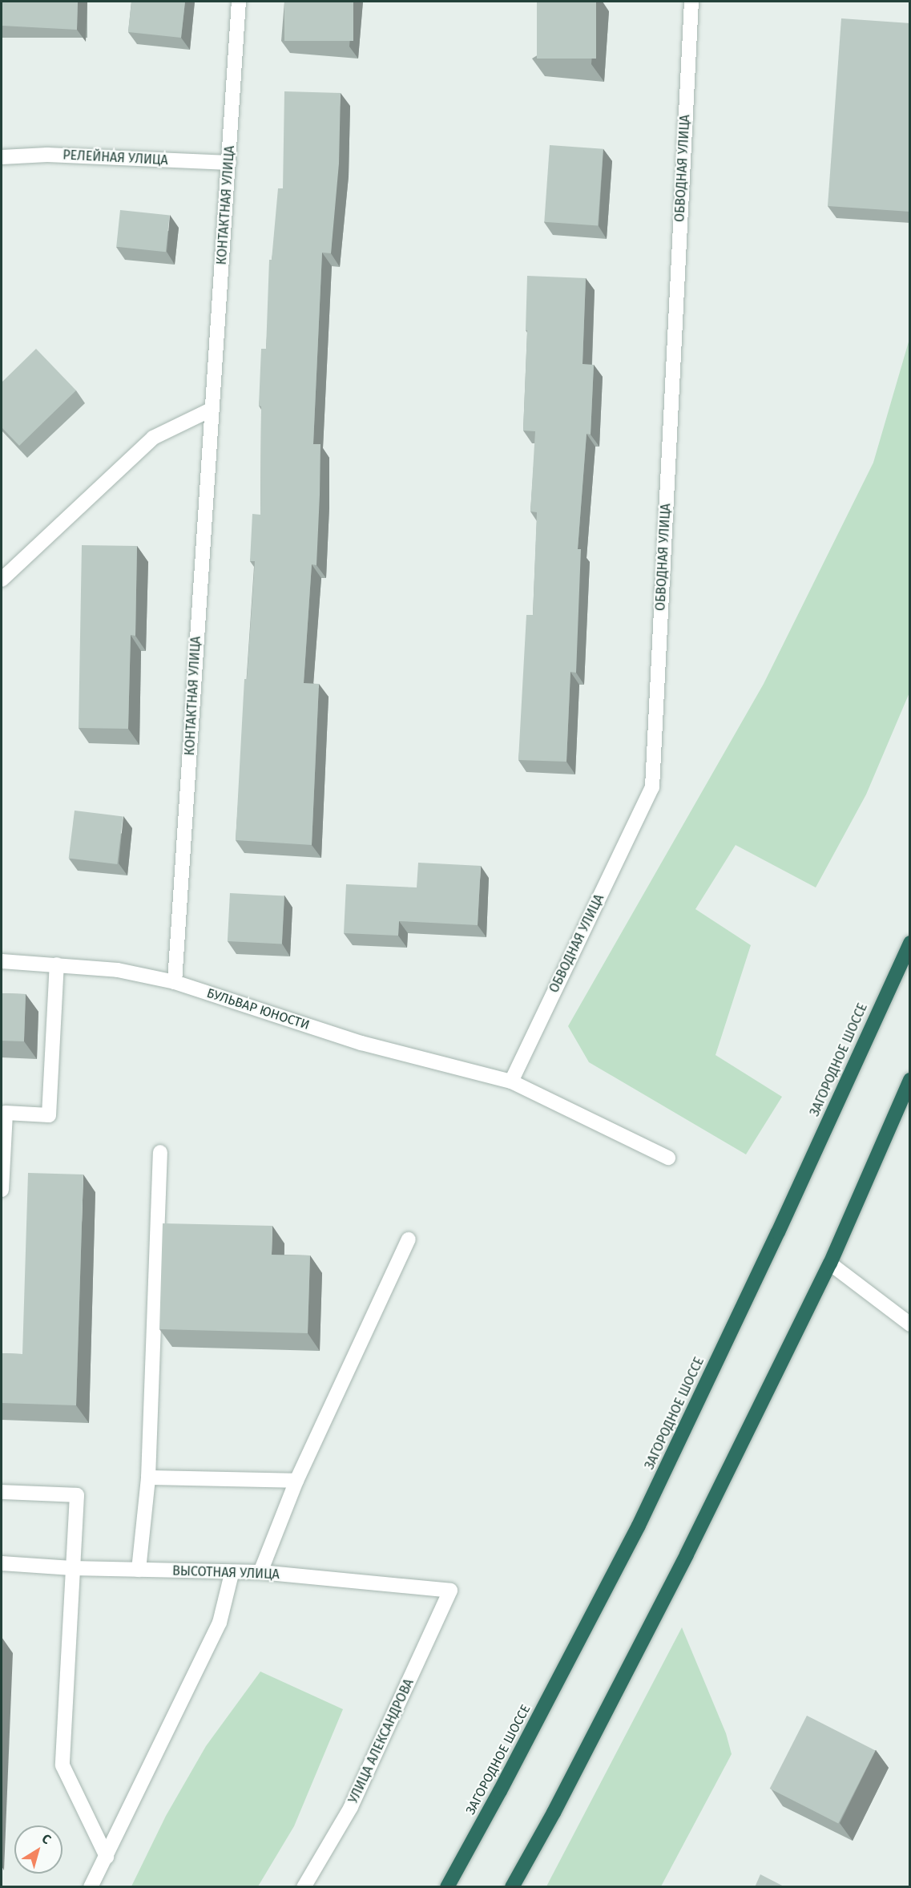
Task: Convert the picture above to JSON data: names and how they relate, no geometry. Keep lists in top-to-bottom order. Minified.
{"streets":{"highway":["ЗАГОРОДНОЕ ШОССЕ"],"street":["РЕЛЕЙНАЯ УЛИЦА","ОБВОДНАЯ УЛИЦА","КОНТАКТНАЯ УЛИЦА","БУЛЬВАР ЮНОСТИ","ВЫСОТНАЯ УЛИЦА","УЛИЦА АЛЕКСАНДРОВА"]},"crossings":[["РЕЛЕЙНАЯ УЛИЦА","КОНТАКТНАЯ УЛИЦА"],["ОБВОДНАЯ УЛИЦА","БУЛЬВАР ЮНОСТИ"],["КОНТАКТНАЯ УЛИЦА","БУЛЬВАР ЮНОСТИ"],["ВЫСОТНАЯ УЛИЦА","УЛИЦА АЛЕКСАНДРОВА"]],"north":"top right"}
